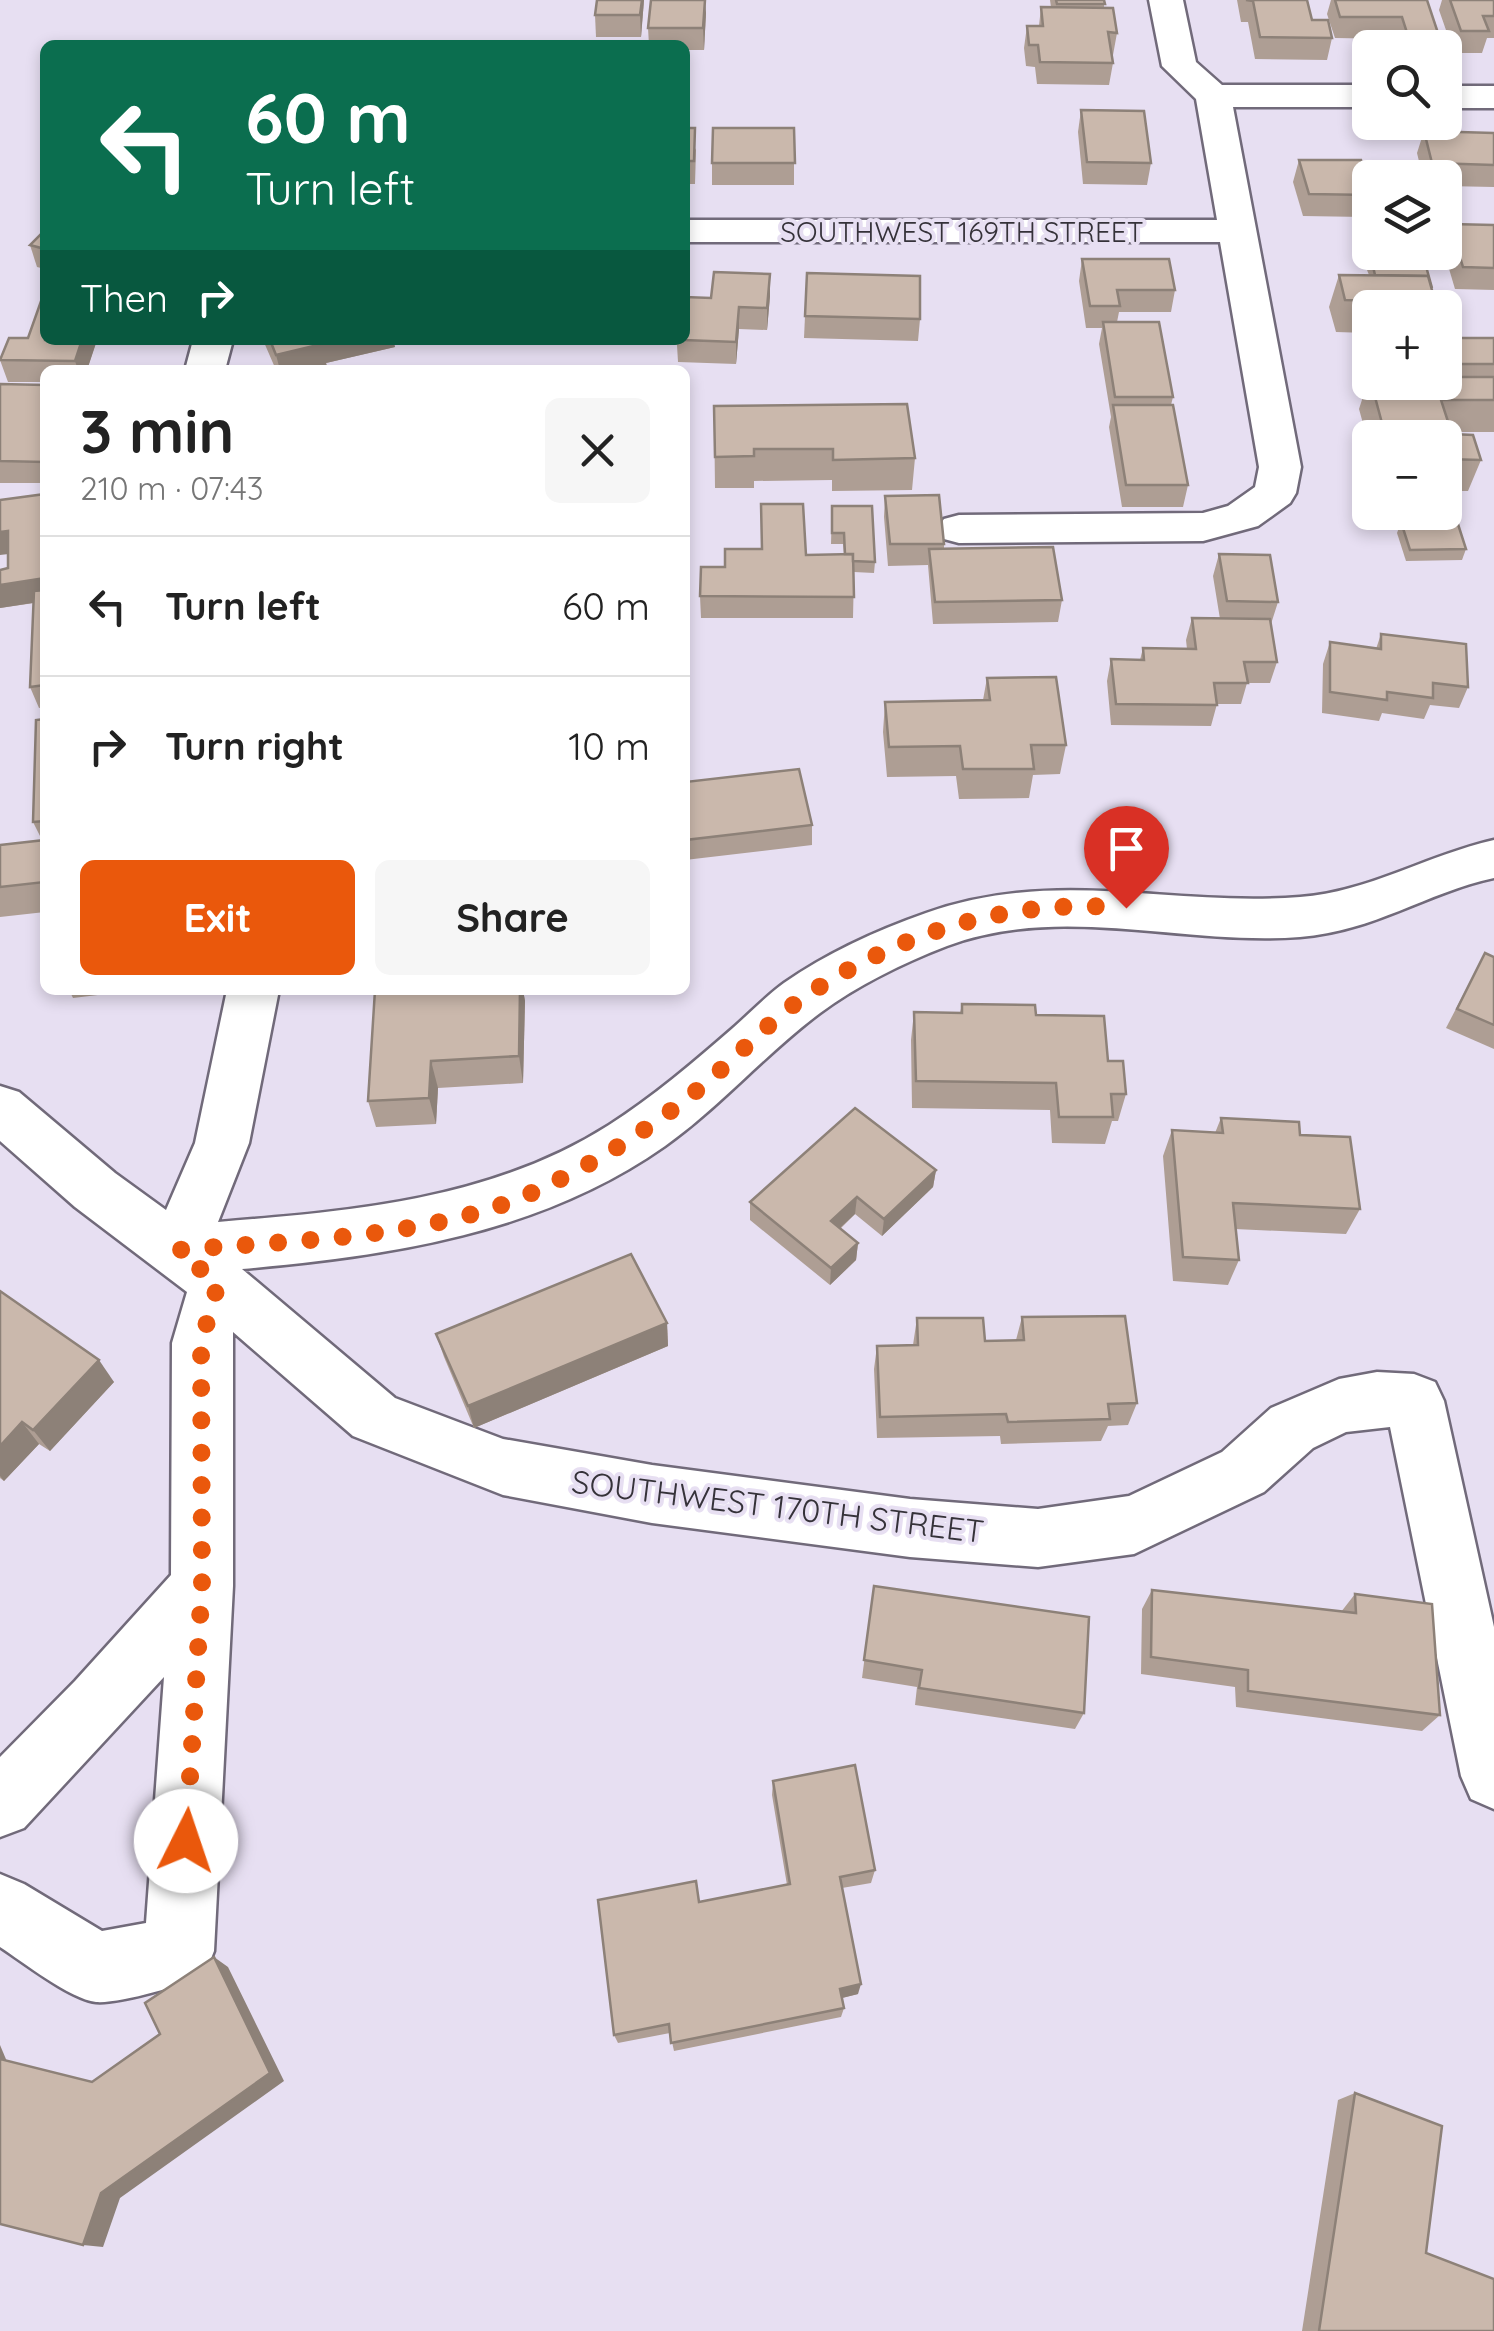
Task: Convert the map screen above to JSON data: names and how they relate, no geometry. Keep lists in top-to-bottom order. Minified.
{"streets":{"street":["SOUTHWEST 169TH STREET","SOUTHWEST 170TH STREET"]},"page":{"map_buttons":["+","−"],"turn":["60 m","Turn left"],"then":"Then","heading":["3 min","210 m · 07:43"],"list":[{"name":"Turn left","value":"60 m"},{"name":"Turn right","value":"10 m"}],"buttons":["Exit","Share"]}}
